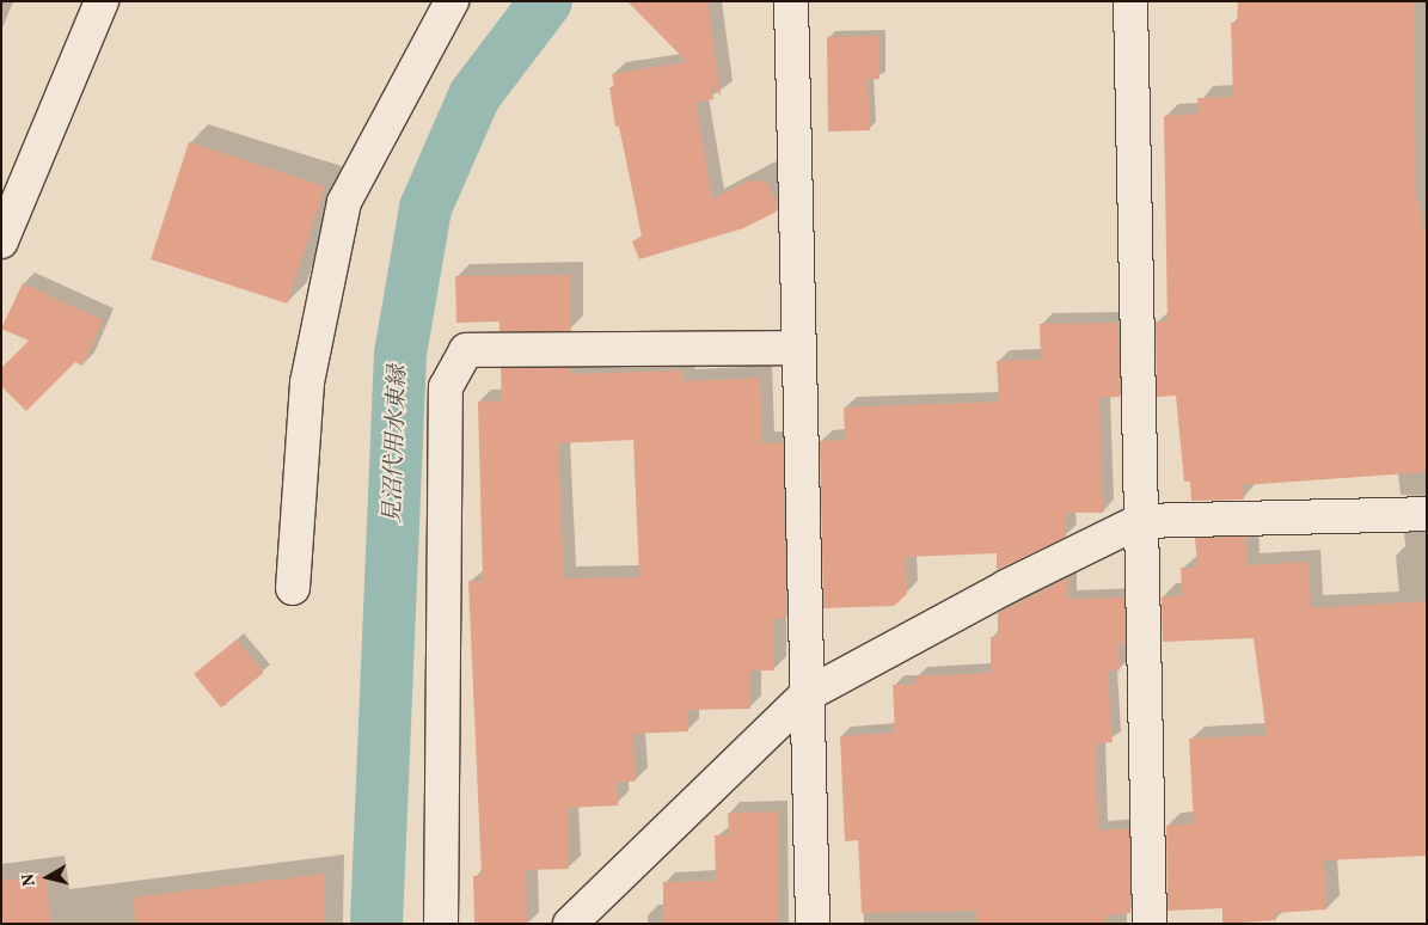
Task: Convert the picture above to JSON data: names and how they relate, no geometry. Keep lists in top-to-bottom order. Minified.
{"water":["見沼代用水東縁"],"north":"left"}
